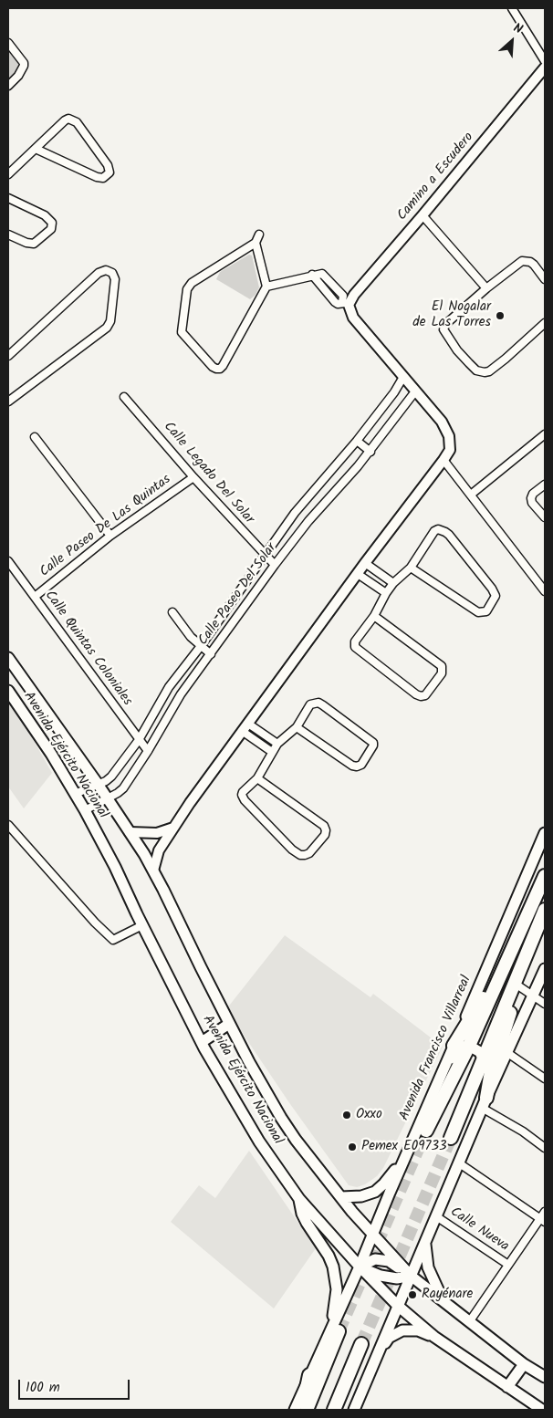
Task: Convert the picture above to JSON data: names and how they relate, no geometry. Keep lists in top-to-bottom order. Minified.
{"streets":{"highway":["Avenida Francisco Villarreal"],"main road":["Avenida Ejército Nacional"],"street":["Camino a Escudero","Calle Legado Del Solar","Calle Paseo De Las Quintas","Calle Paseo Del Solar","Calle Quintas Coloniales","Calle Nueva"]},"crossings":[["Calle Legado Del Solar","Calle Paseo De Las Quintas"],["Calle Legado Del Solar","Calle Paseo Del Solar"],["Calle Paseo De Las Quintas","Calle Quintas Coloniales"],["Calle Paseo Del Solar","Calle Quintas Coloniales"],["Calle Paseo Del Solar","Avenida Ejército Nacional"],["Avenida Ejército Nacional","Avenida Francisco Villarreal"]],"places":["El Nogalar de Las Torres","Oxxo","Pemex E09733","Rayénare"],"scale_bar":"100 m","north":"top right"}
